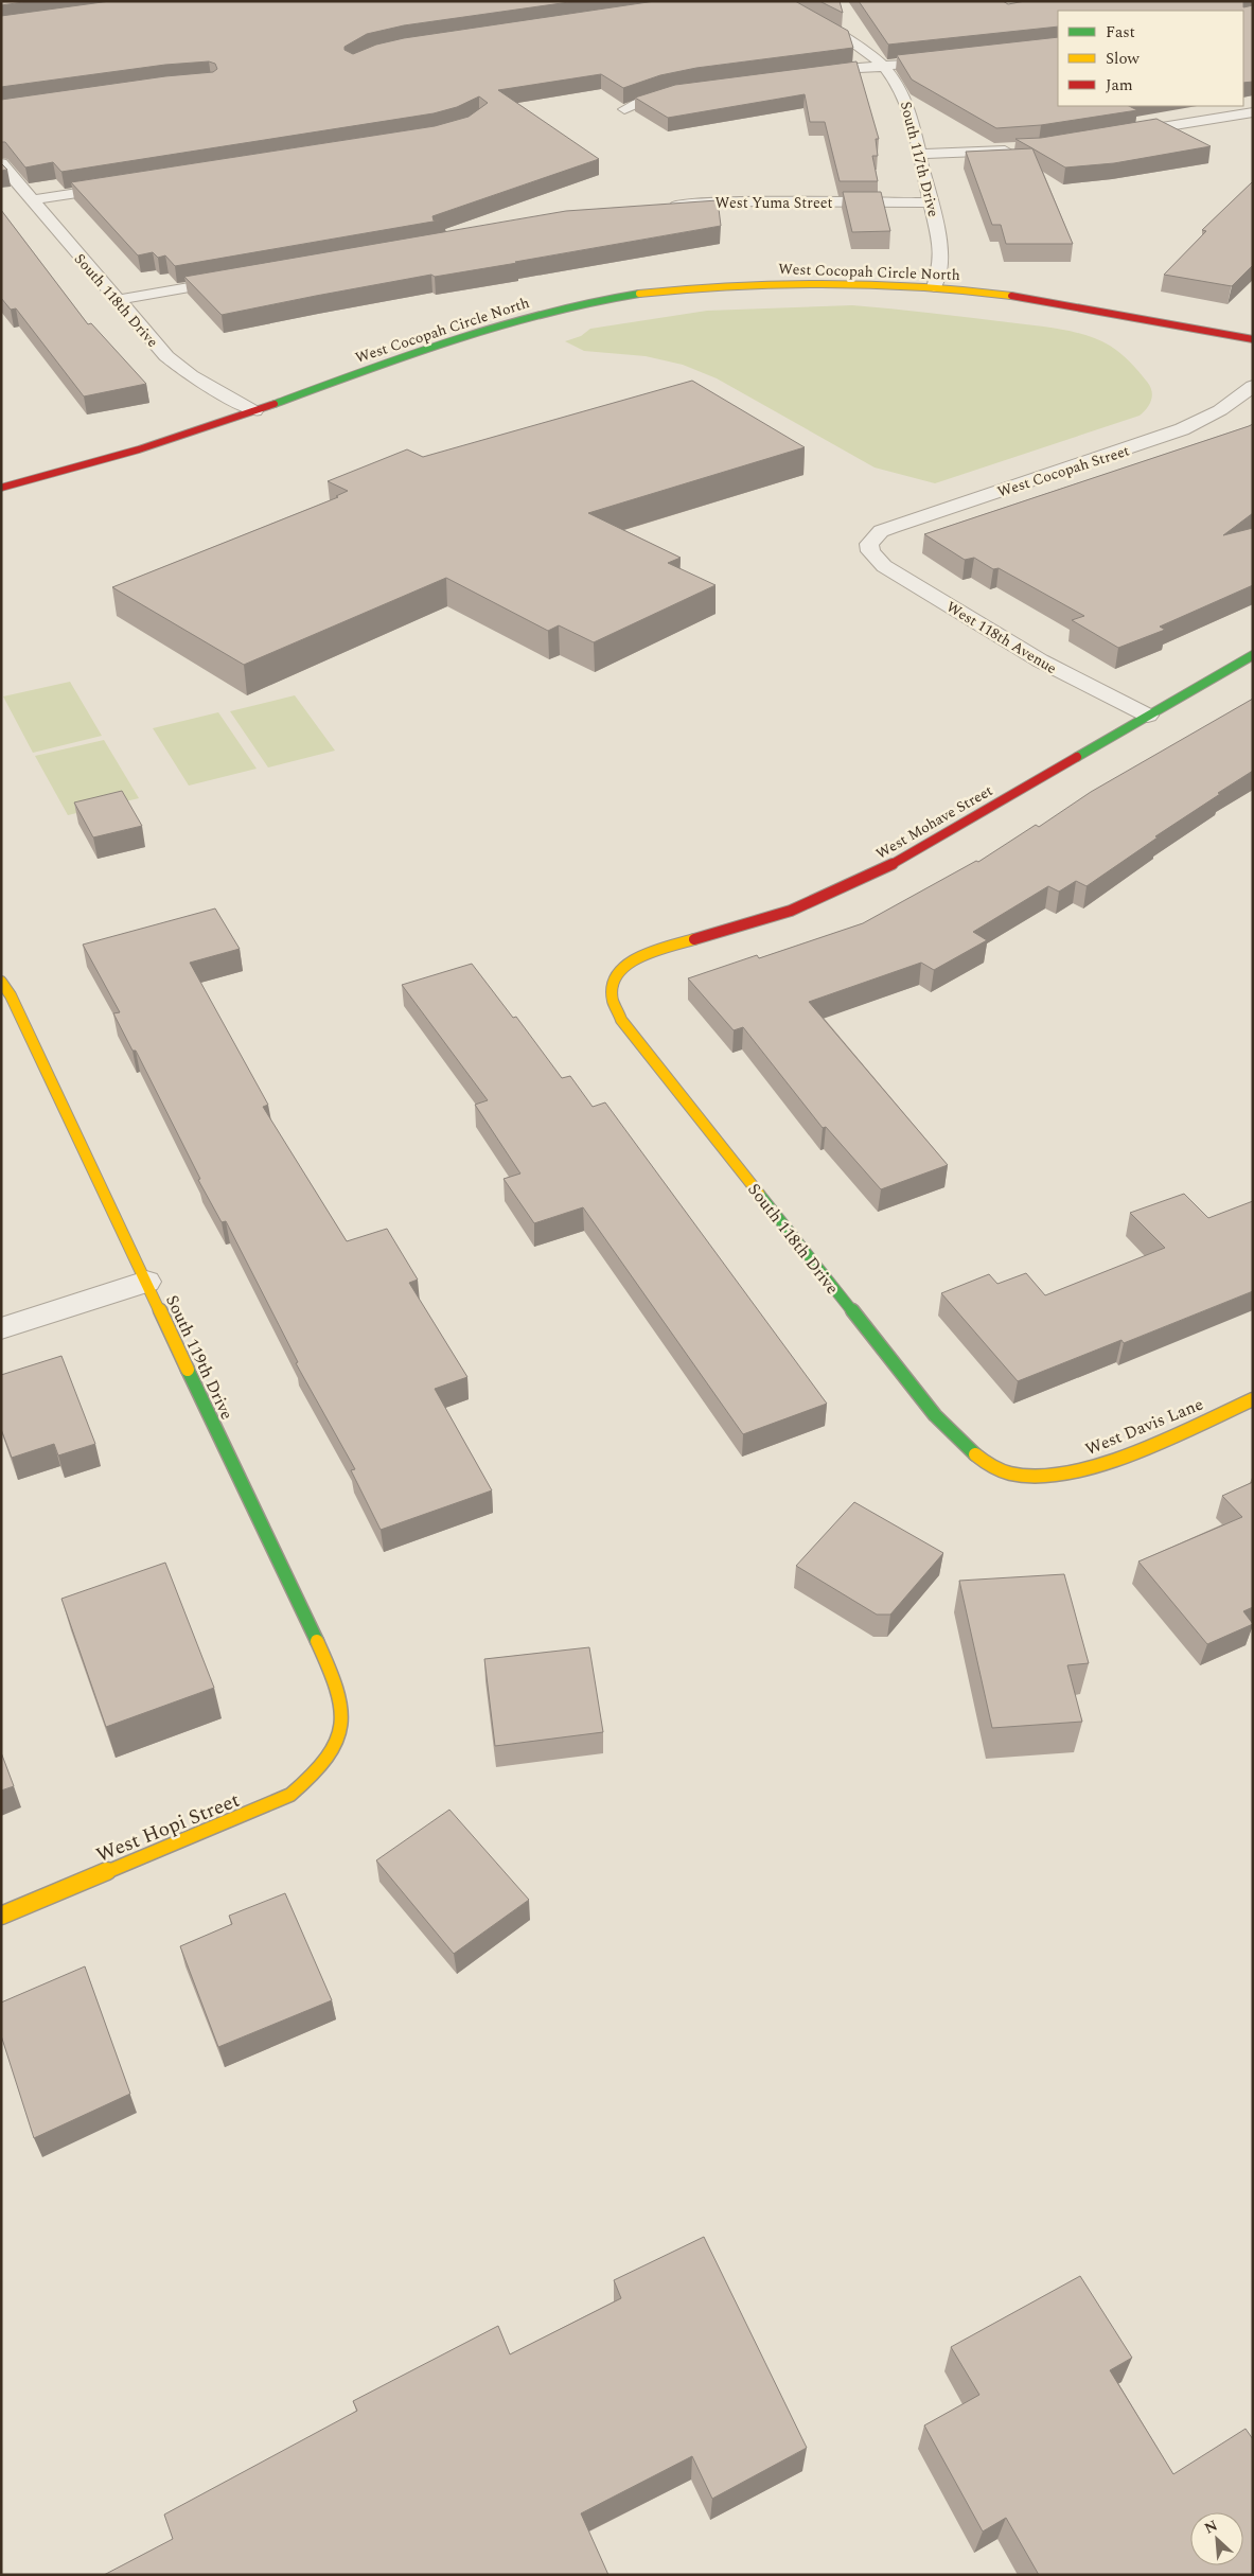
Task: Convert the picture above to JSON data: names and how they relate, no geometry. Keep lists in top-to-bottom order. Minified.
{"streets":{"street":["South 117th Drive","West Yuma Street","West Cocopah Circle North","South 118th Drive","West Cocopah Street","West 118th Avenue","West Mohave Street","South 119th Drive","West Davis Lane","West Hopi Street"]},"crossings":[["South 117th Drive","West Yuma Street"],["South 117th Drive","West Cocopah Circle North"],["West Cocopah Circle North","South 118th Drive"],["South 118th Drive","West Mohave Street"],["South 118th Drive","West Davis Lane"],["West Cocopah Street","West 118th Avenue"],["West 118th Avenue","West Mohave Street"],["South 119th Drive","West Hopi Street"]],"legend":["Fast","Slow","Jam"],"north":"top left"}
